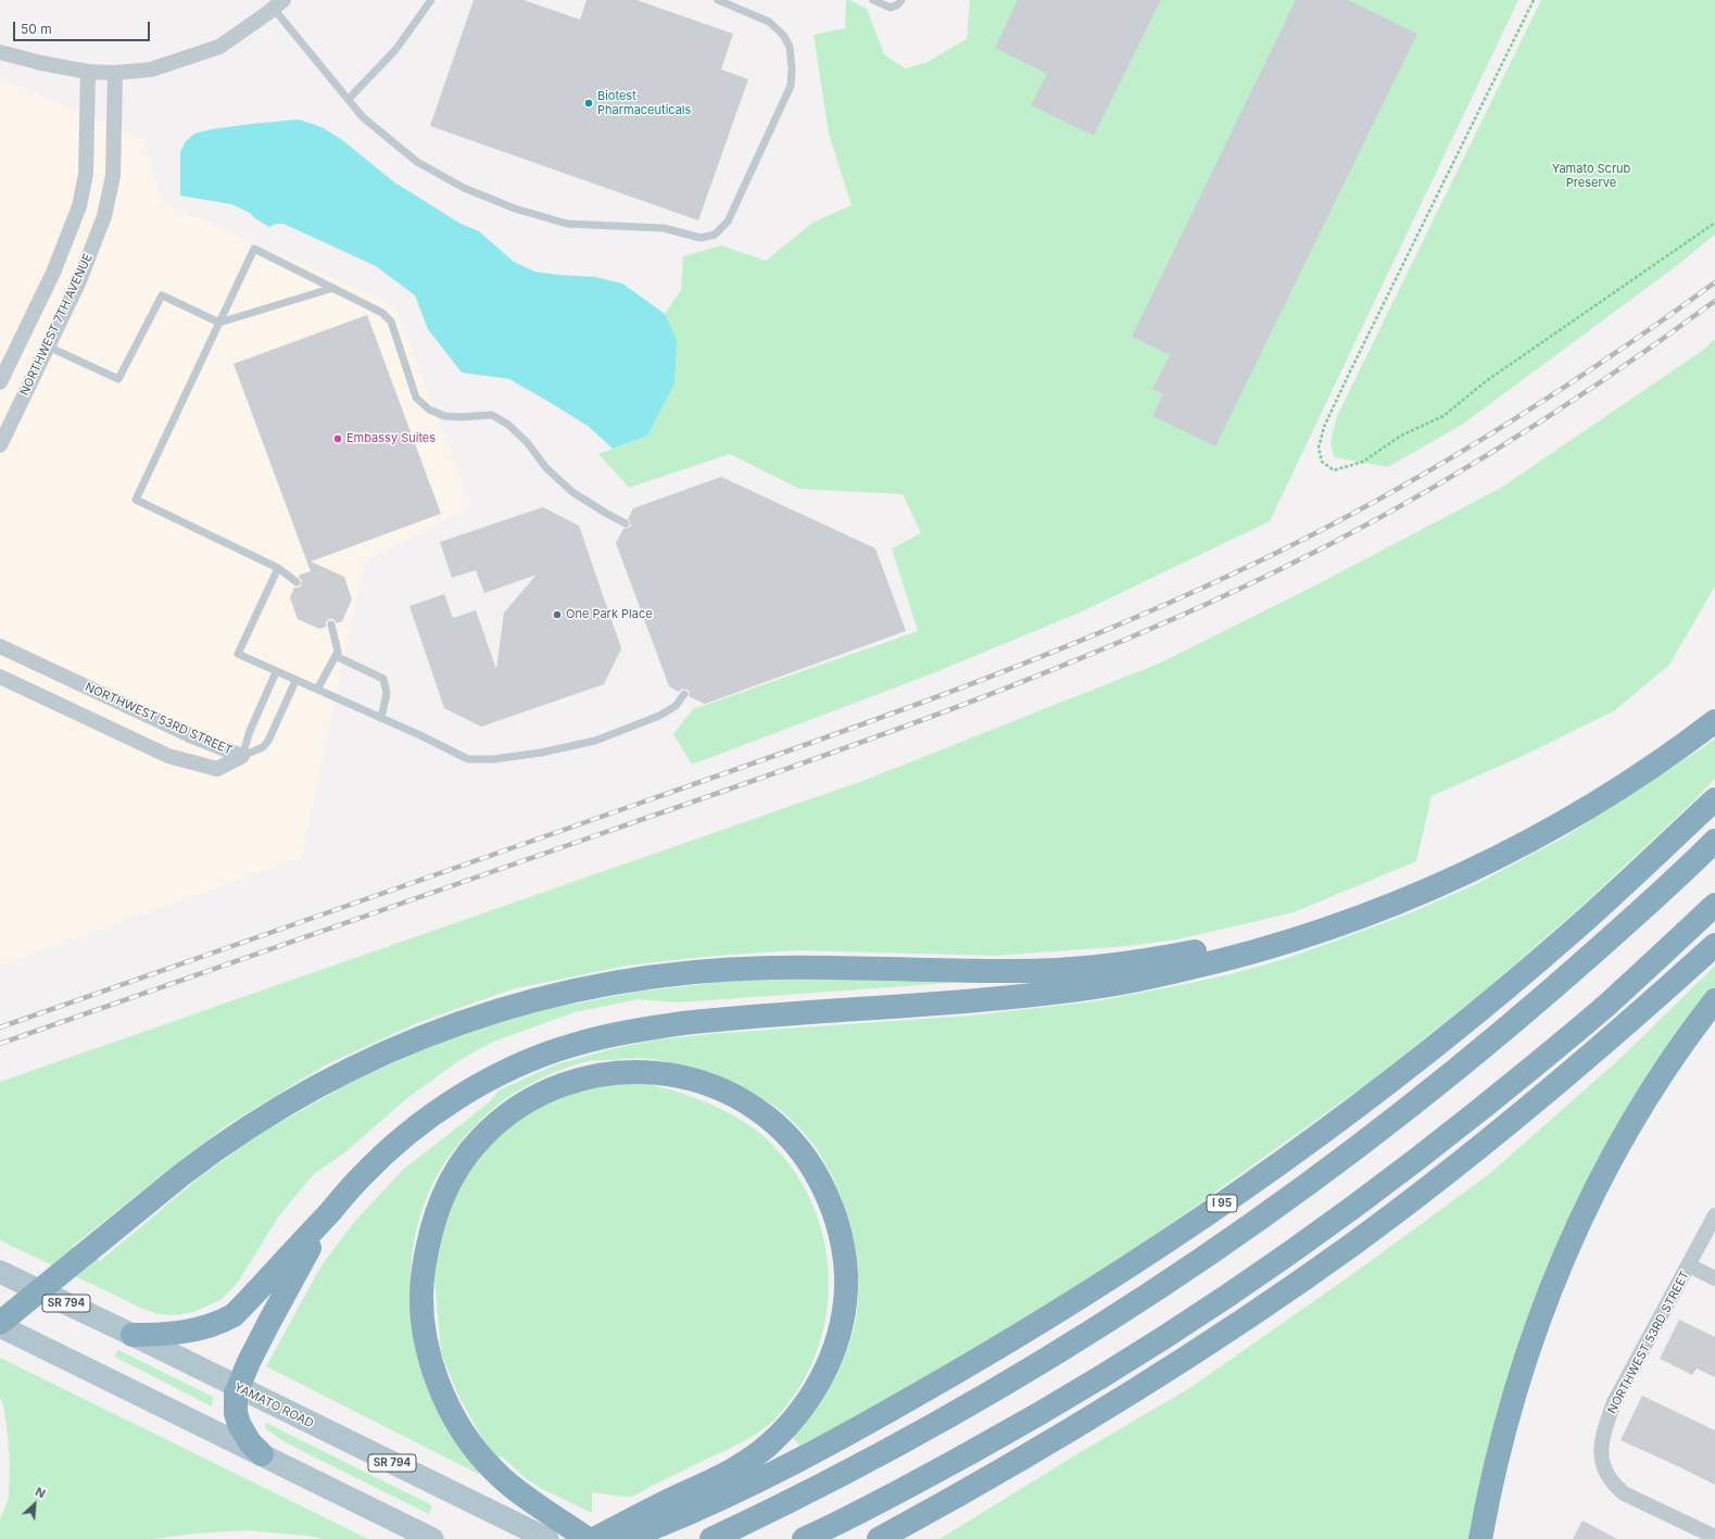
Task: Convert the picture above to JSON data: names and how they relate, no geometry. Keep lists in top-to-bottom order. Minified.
{"streets":{"highway":["I 95"],"main road":["SR 794","YAMATO ROAD"],"street":["NORTHWEST 7TH AVENUE","NORTHWEST 53RD STREET"]},"parks":["Yamato Scrub Preserve"],"places":["Biotest Pharmaceuticals","Embassy Suites","One Park Place"],"scale_bar":"50 m","north":"top right"}
